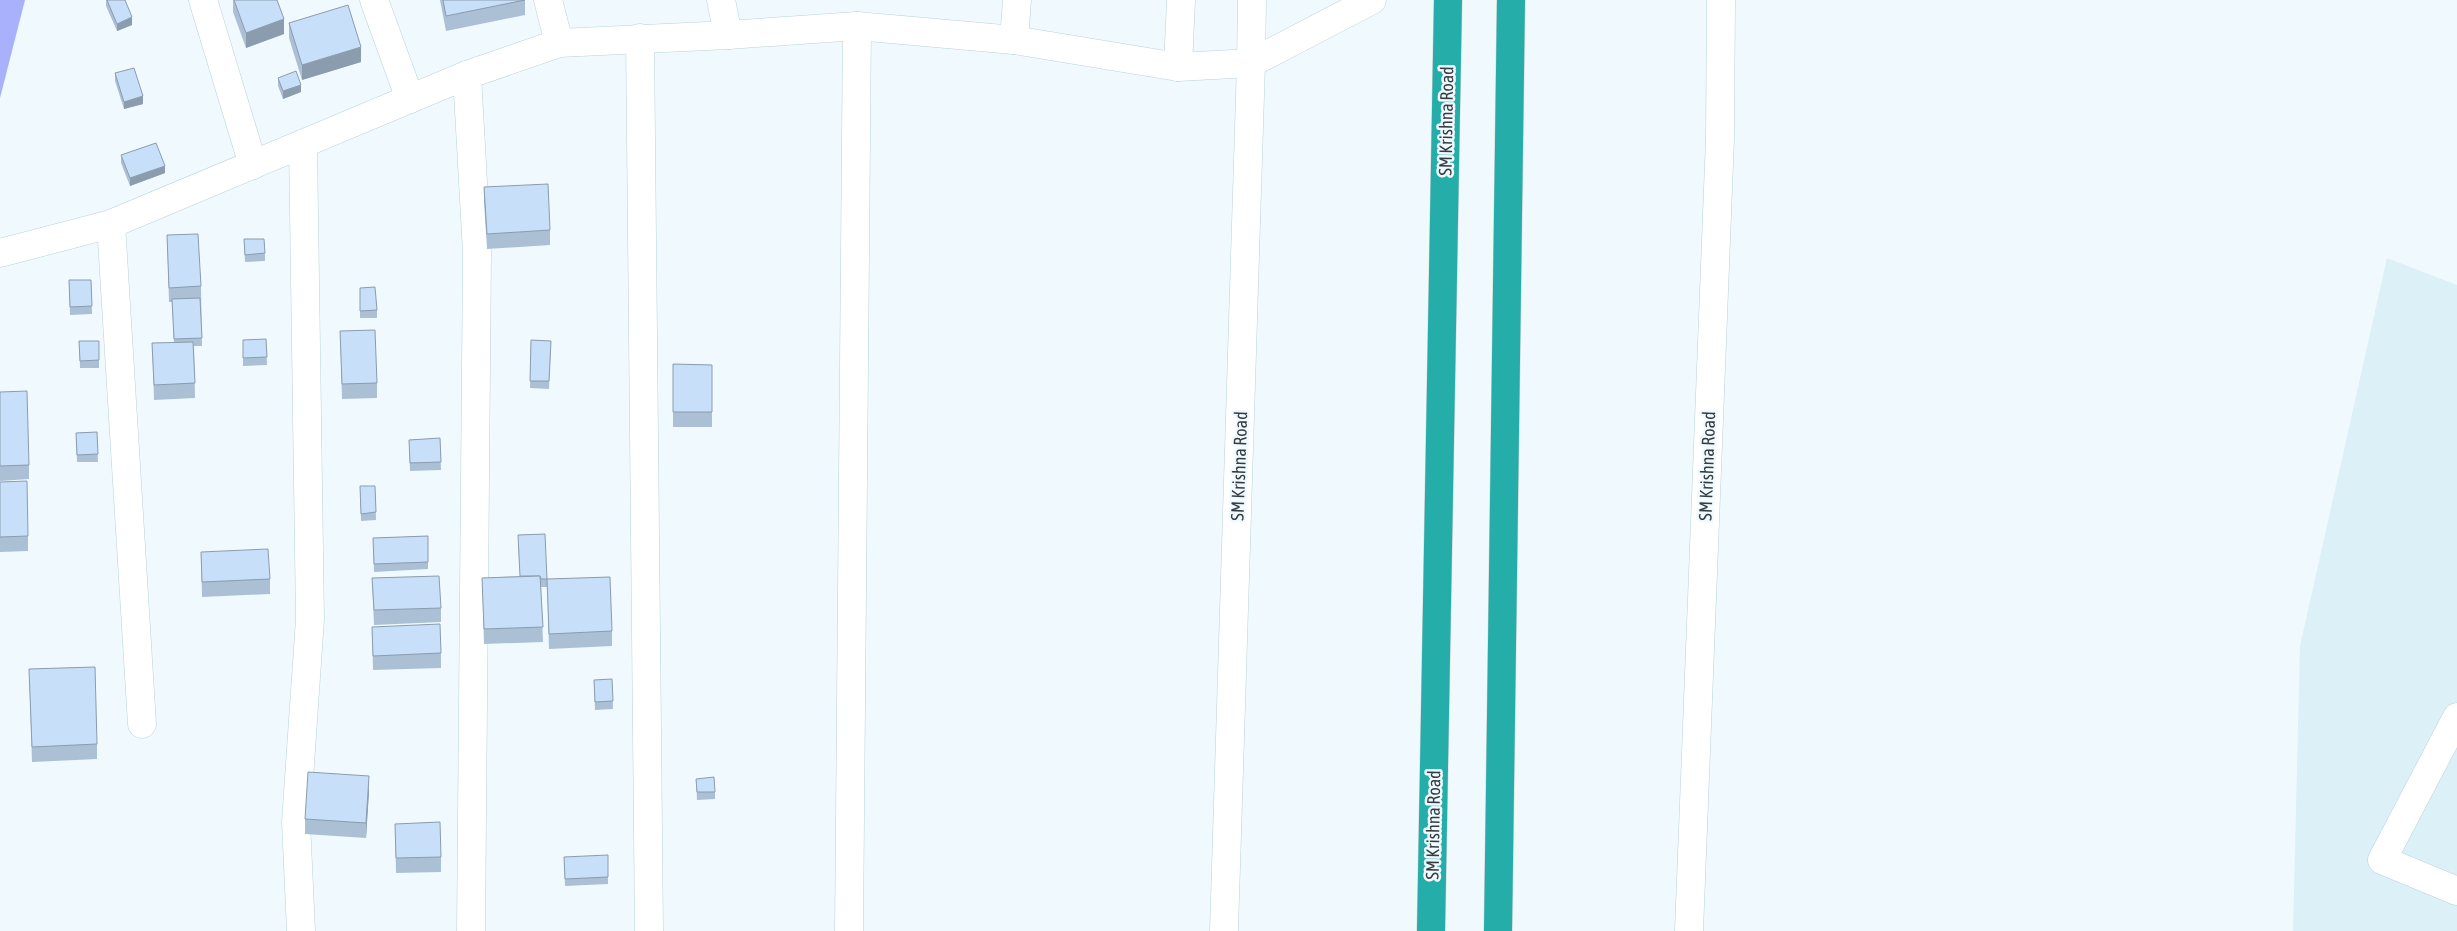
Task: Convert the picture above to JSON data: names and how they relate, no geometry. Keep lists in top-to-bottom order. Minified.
{"streets":{"highway":["SM Krishna Road"]}}
